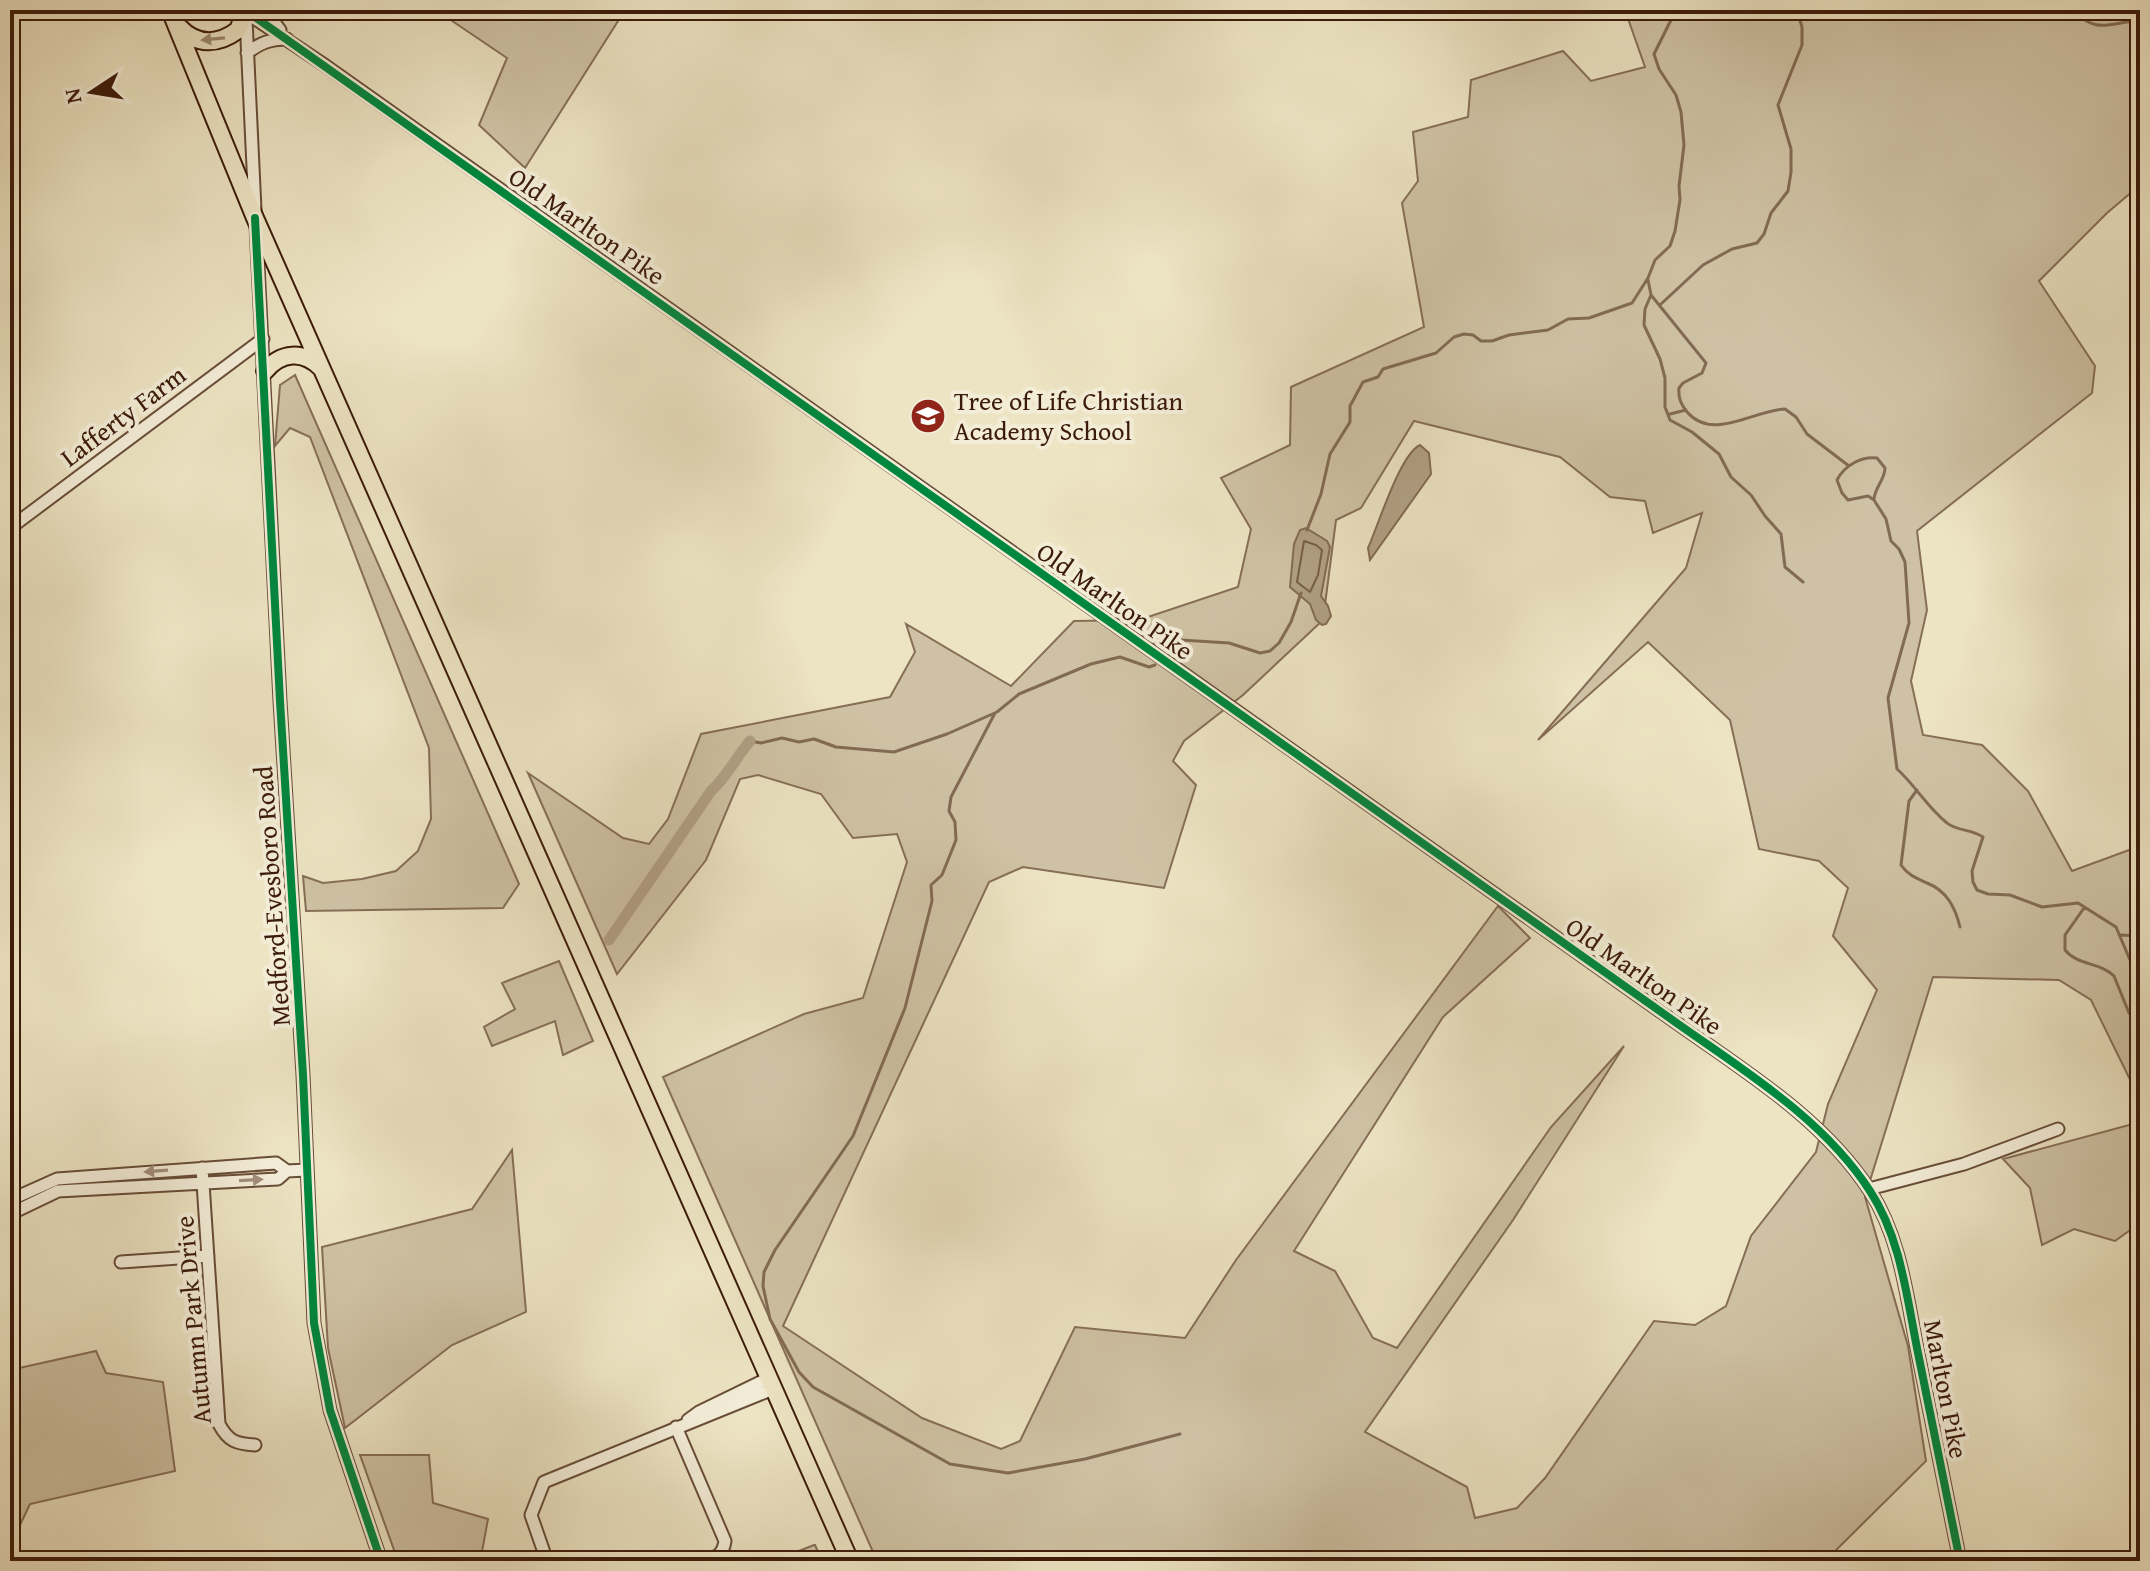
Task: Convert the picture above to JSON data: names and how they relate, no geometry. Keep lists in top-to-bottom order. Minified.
{"streets":{"street":["Old Marlton Pike","Lafferty Farm","Medford-Evesboro Road","Autumn Park Drive","Marlton Pike"]},"crossings":[["Old Marlton Pike","Marlton Pike"],["Lafferty Farm","Medford-Evesboro Road"]],"places":{"school or university":["Tree of Life Christian Academy School"]},"north":"left"}
